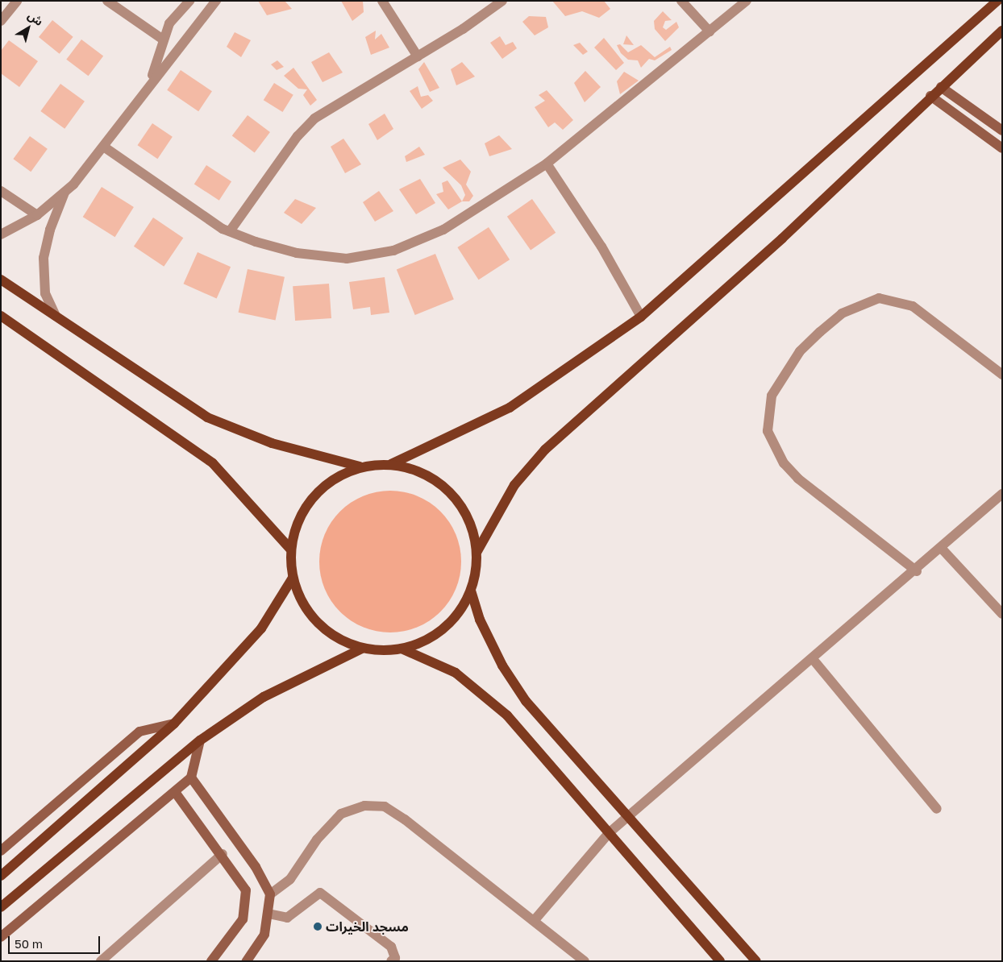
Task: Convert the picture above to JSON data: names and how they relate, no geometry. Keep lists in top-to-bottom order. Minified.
{"places":["مسجد الخيرات"],"scale_bar":"50 m","north":"top right"}
